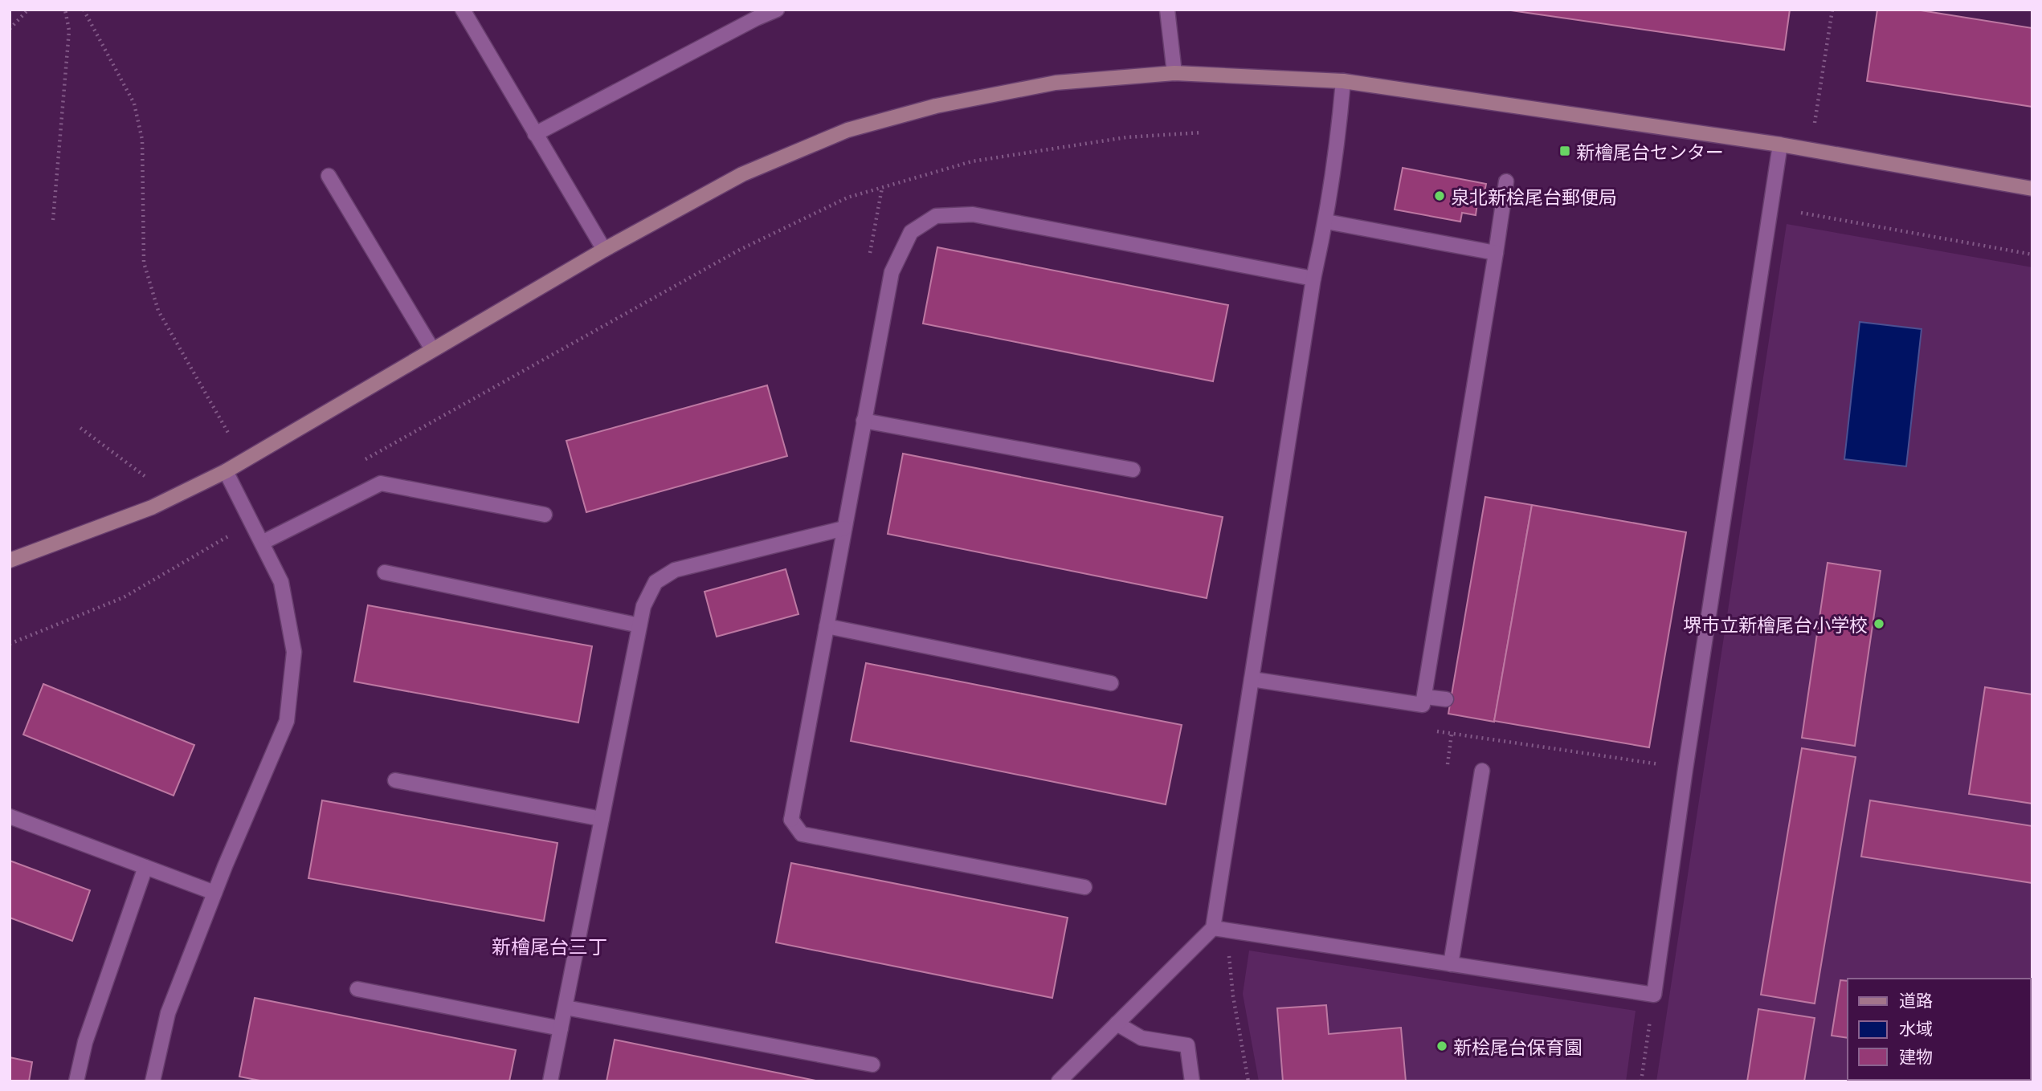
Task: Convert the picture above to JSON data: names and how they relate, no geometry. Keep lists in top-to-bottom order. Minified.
{"districts":["新檜尾台三丁"],"places":{"transit":["新檜尾台センター"],"other":["泉北新桧尾台郵便局","堺市立新檜尾台小学校","新桧尾台保育園"]},"legend":["道路","水域","建物"]}
